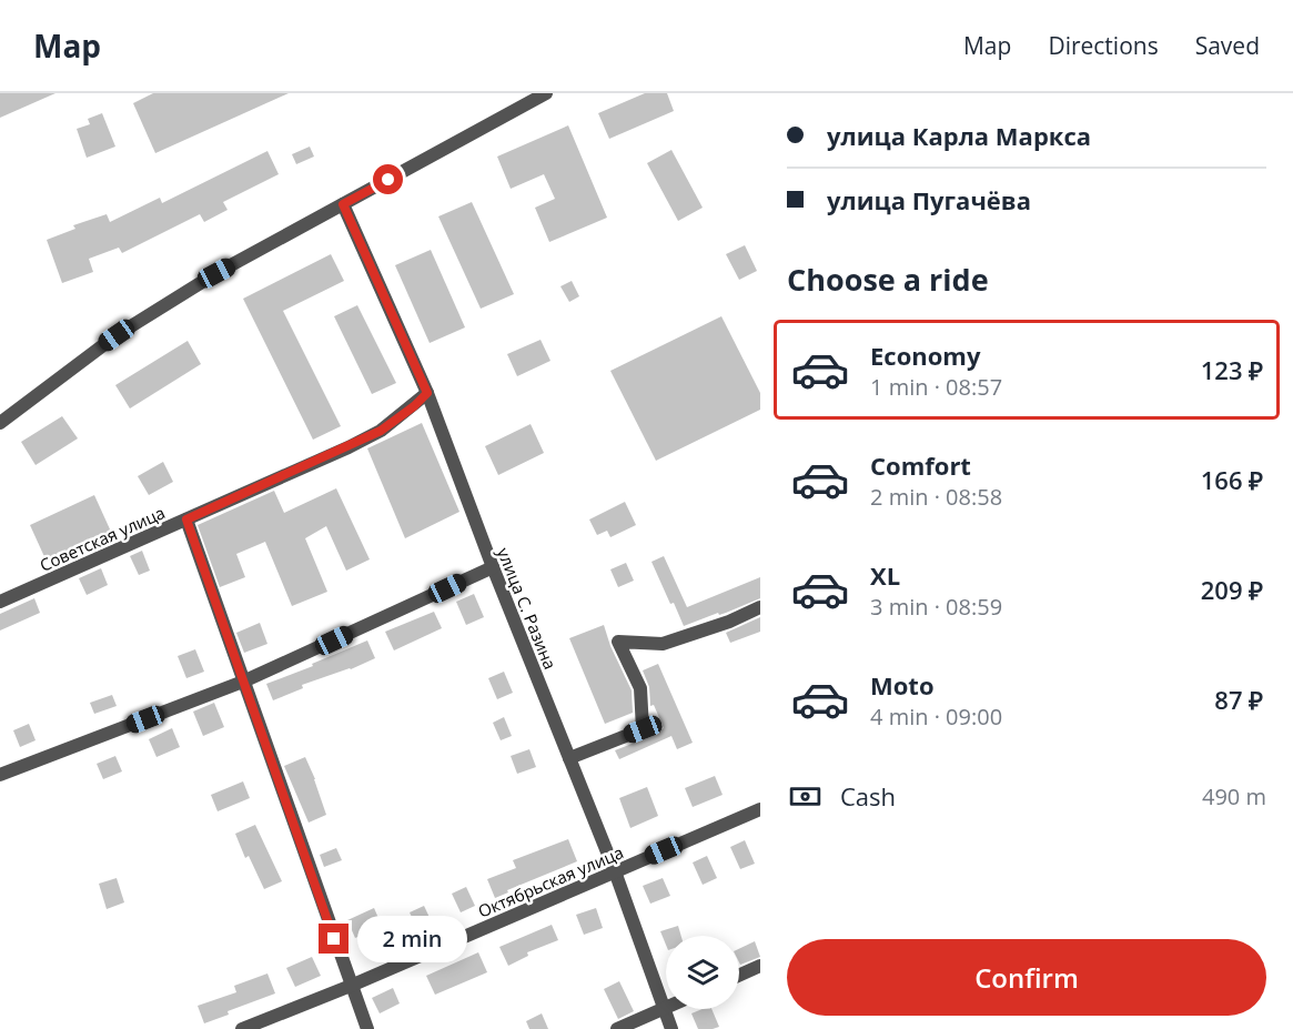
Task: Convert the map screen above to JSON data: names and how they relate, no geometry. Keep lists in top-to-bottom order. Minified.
{"streets":{"street":["Советская улица","улица С. Разина","Октябрьская улица"]},"crossings":[["Советская улица","улица С. Разина"],["улица С. Разина","Октябрьская улица"]],"page":{"header":"Map","nav":["Map","Directions","Saved"],"banner":["улица Карла Маркса","улица Пугачёва"],"heading":"Choose a ride","list":[{"name":"Economy","note":"1 min · 08:57","value":"123 ₽"},{"name":"Comfort","note":"2 min · 08:58","value":"166 ₽"},{"name":"XL","note":"3 min · 08:59","value":"209 ₽"},{"name":"Moto","note":"4 min · 09:00","value":"87 ₽"}],"pay":["Cash","490 m"],"bubble":"2 min","buttons":"Confirm"}}
